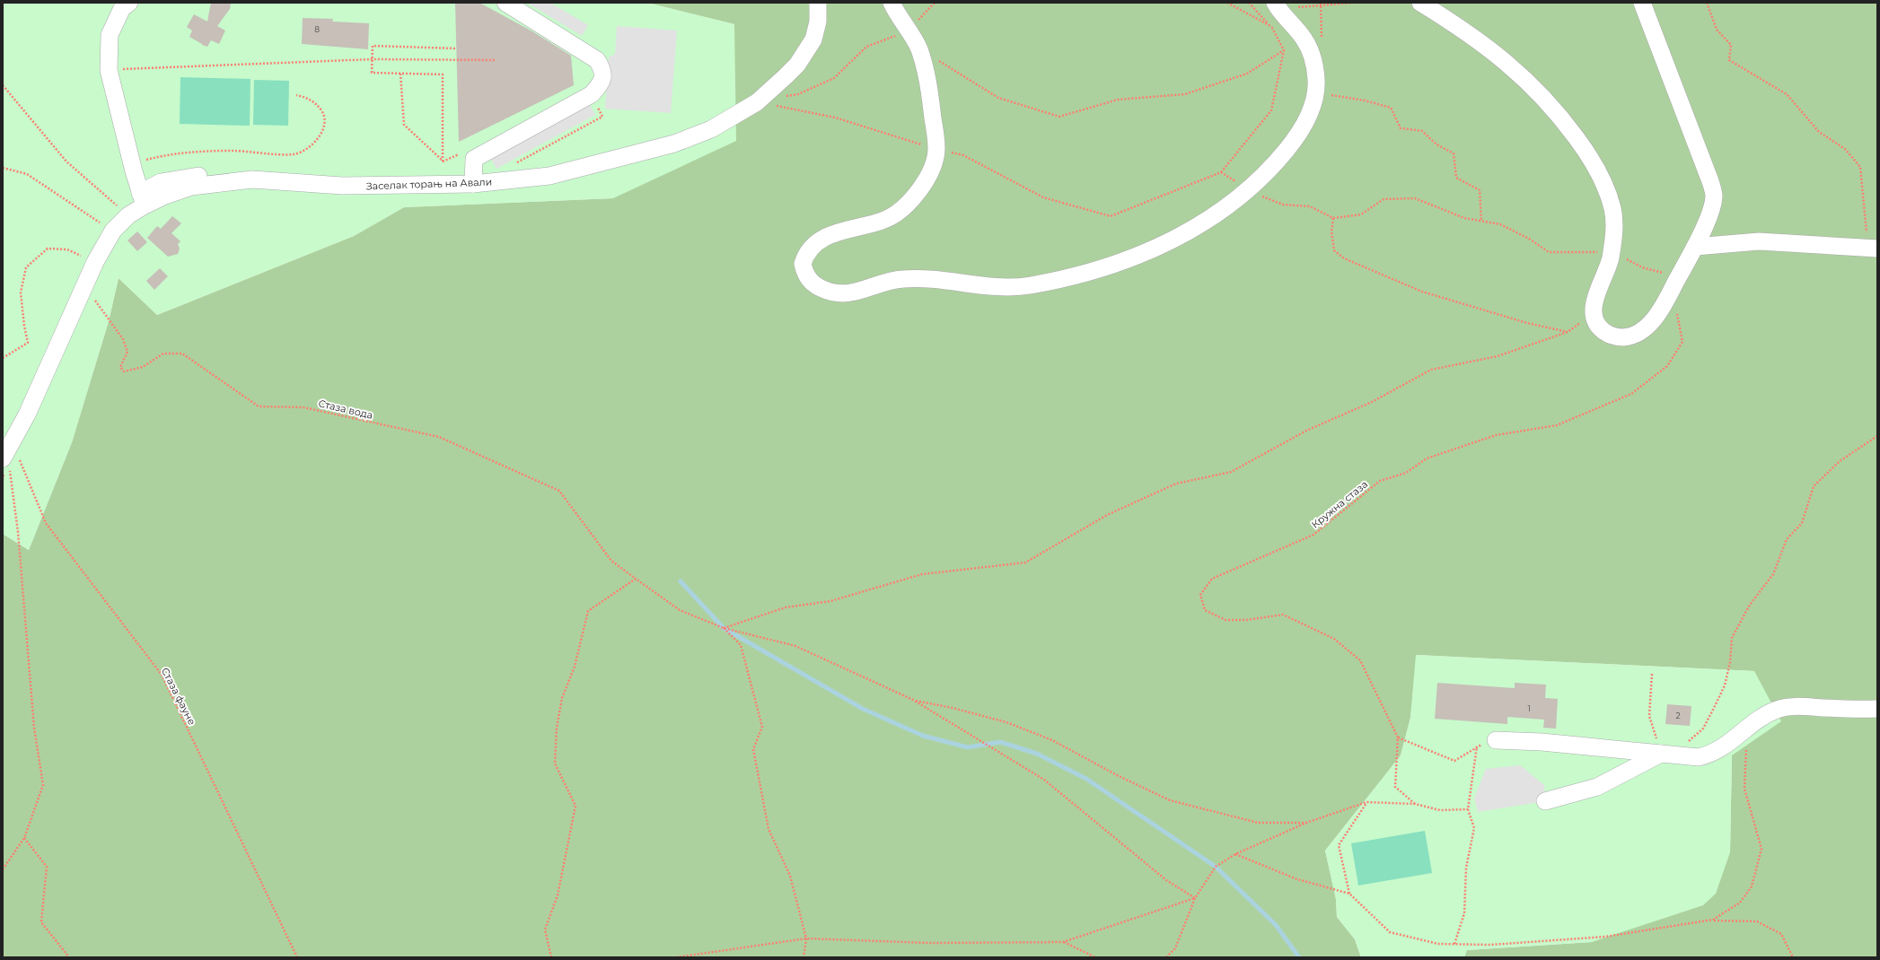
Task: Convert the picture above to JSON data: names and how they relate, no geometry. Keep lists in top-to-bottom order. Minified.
{"streets":{"street":["Заселак торањ на Авали"],"path":["Стаза вода","Кружна стаза","Стаза фауне"]},"house_numbers":["8","1","2"]}
